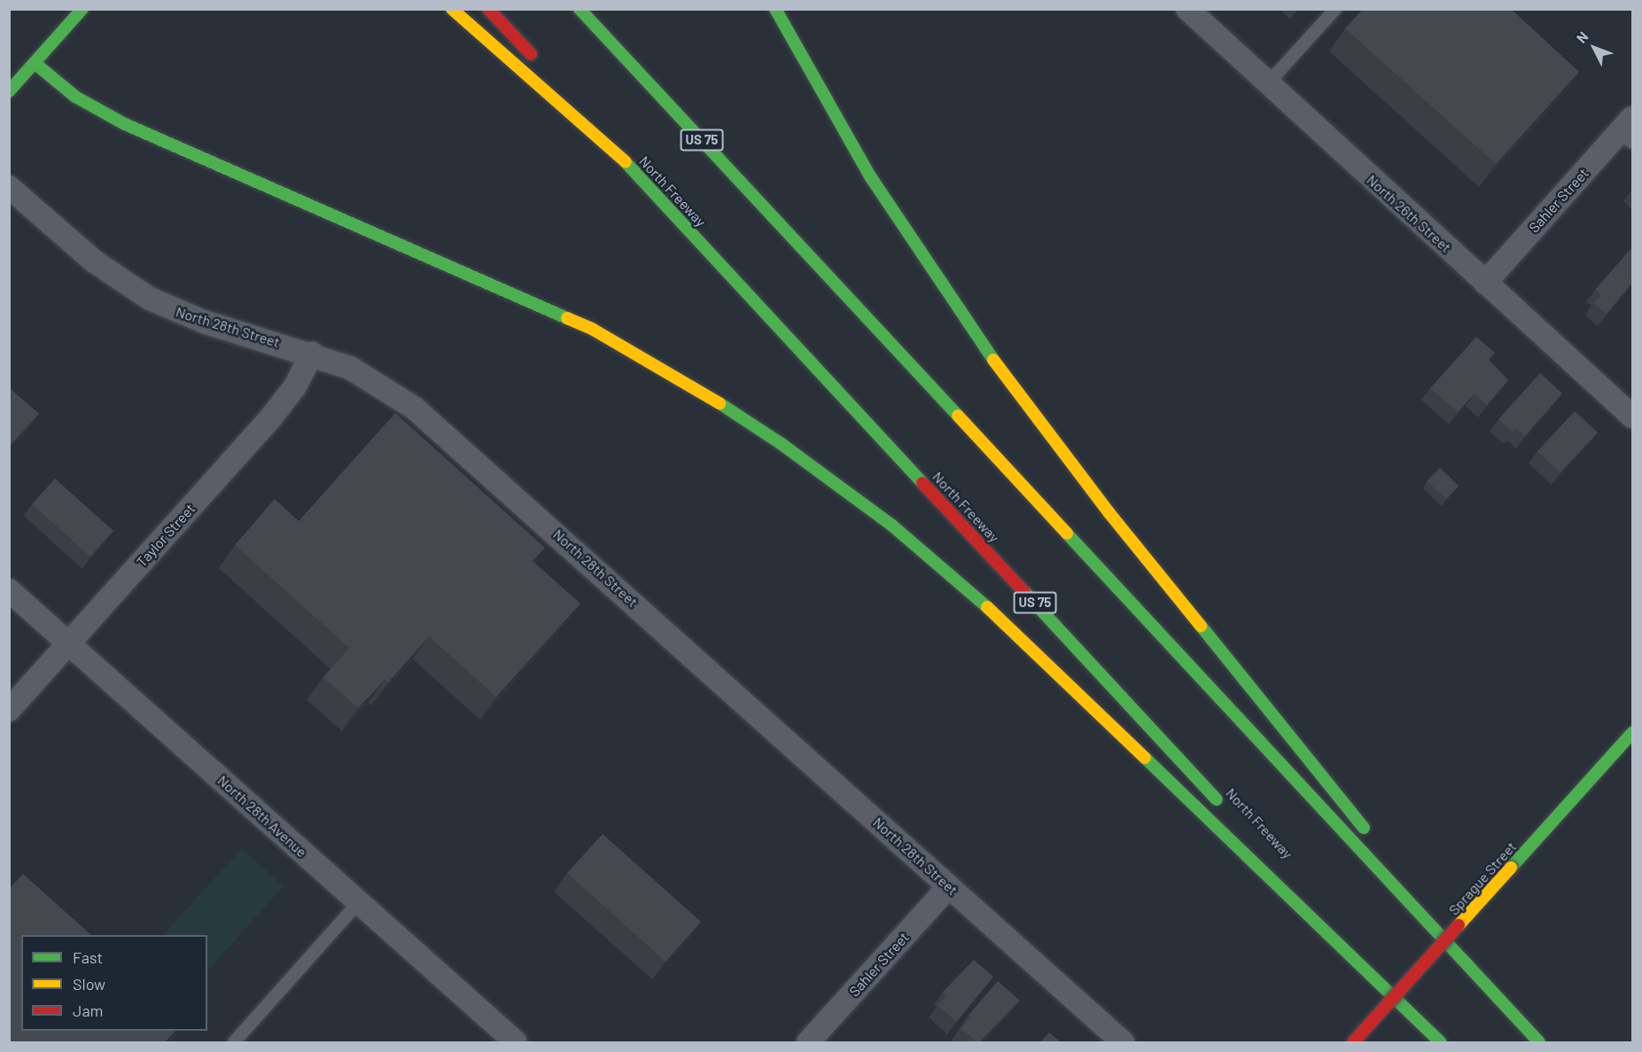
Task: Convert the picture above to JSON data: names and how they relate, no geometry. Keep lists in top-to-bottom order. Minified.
{"streets":{"main road":["US 75","North Freeway","Sprague Street"],"street":["Sahler Street","North 26th Street","North 28th Street","Taylor Street","North 28th Avenue"]},"crossings":[["Sahler Street","North 26th Street"],["Sahler Street","North 28th Street"],["North 28th Street","Taylor Street"],["Taylor Street","North 28th Avenue"]],"legend":["Fast","Slow","Jam"],"north":"top left"}
